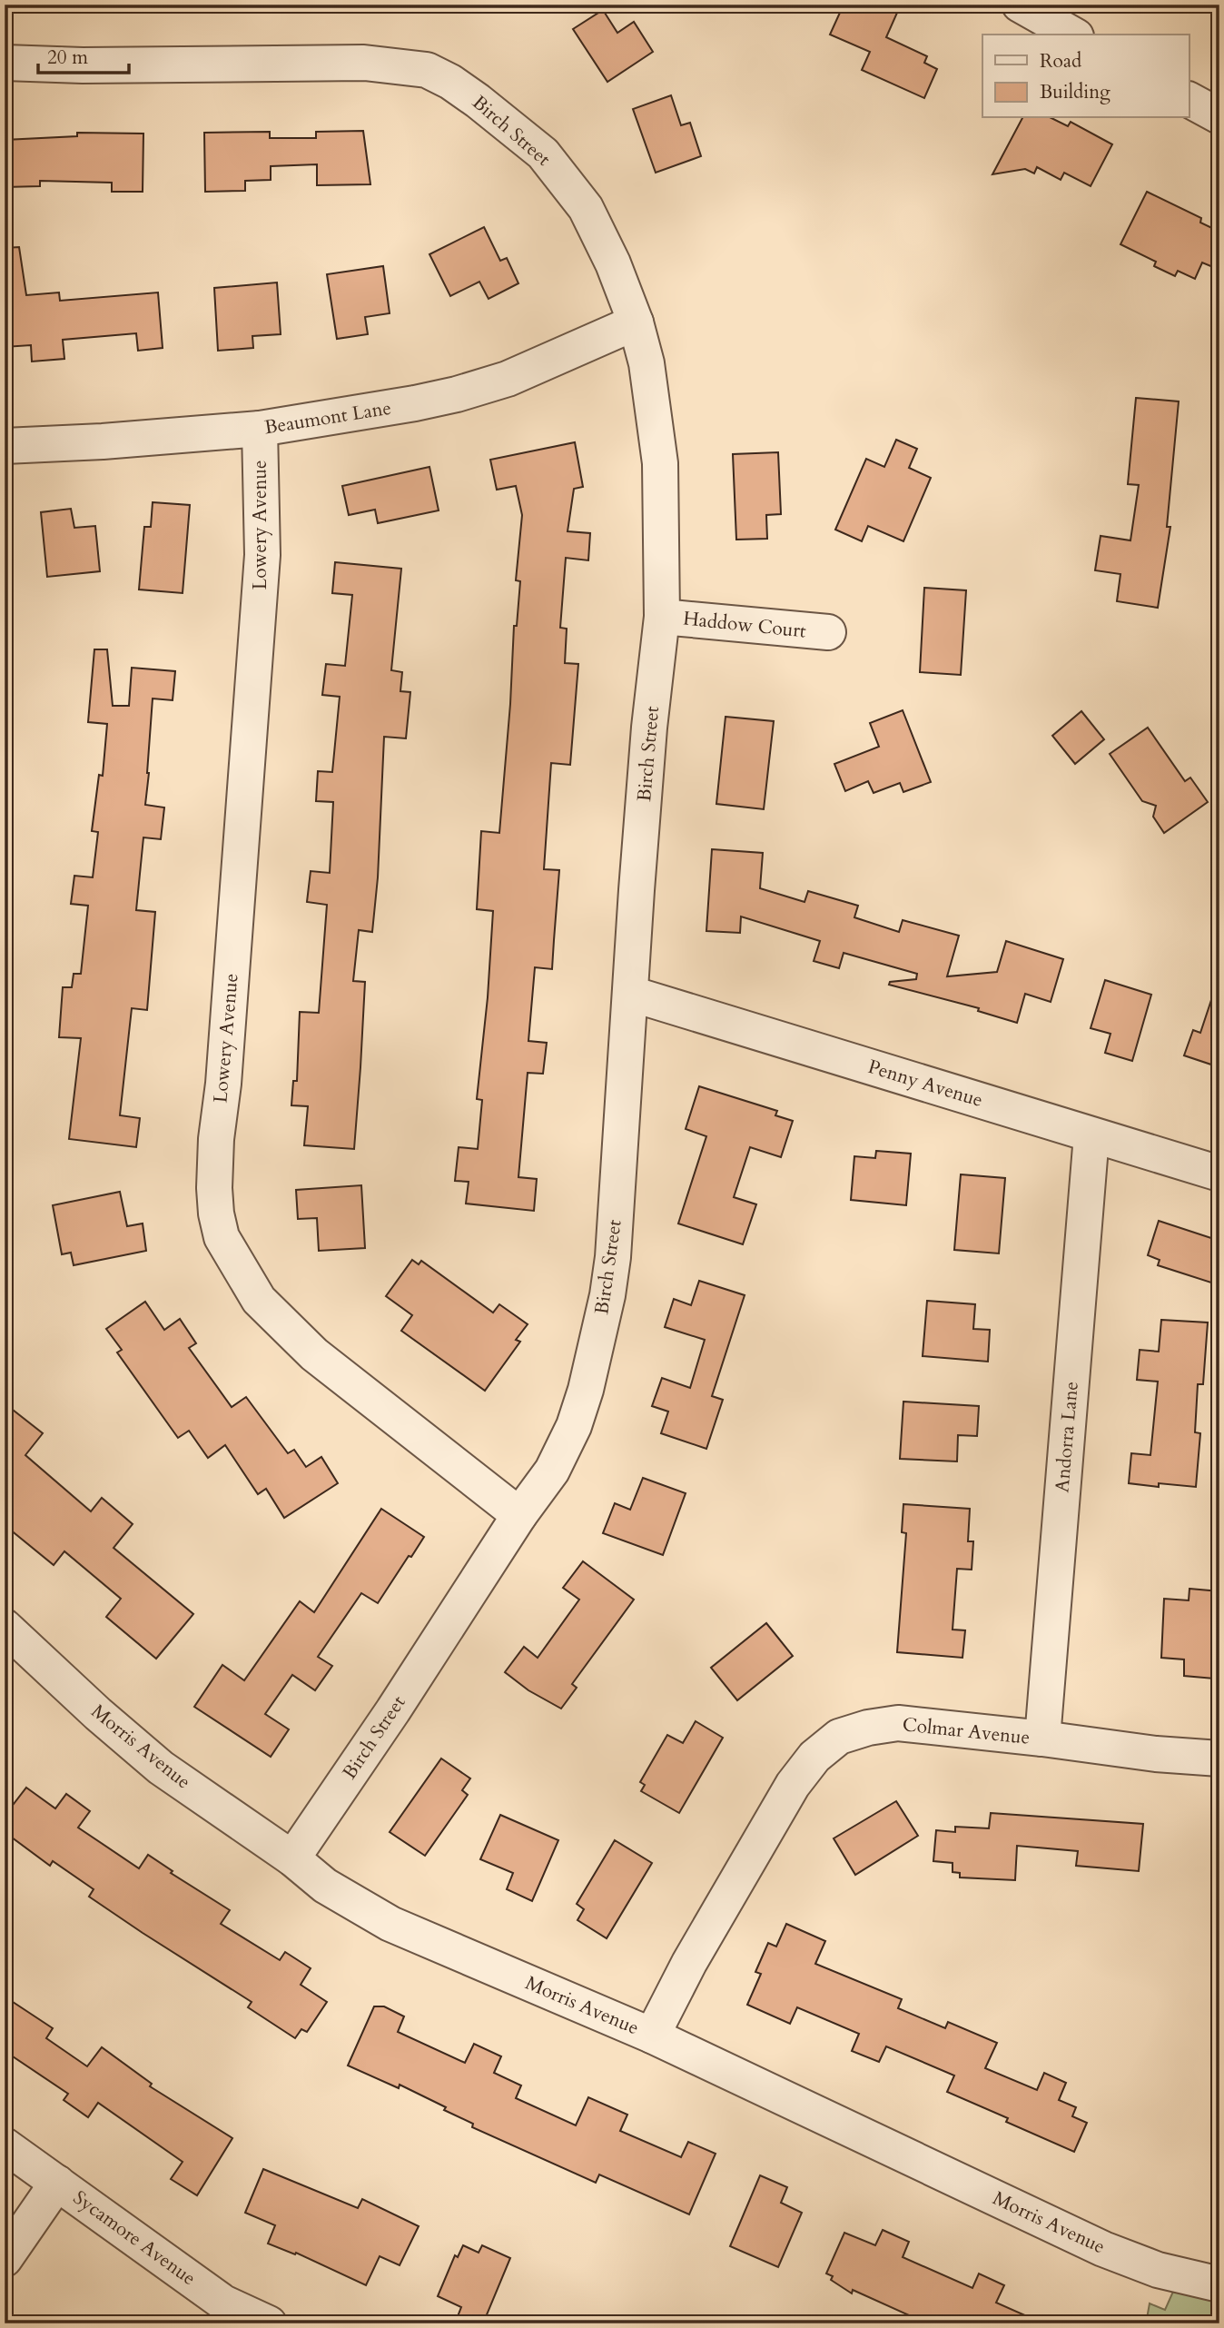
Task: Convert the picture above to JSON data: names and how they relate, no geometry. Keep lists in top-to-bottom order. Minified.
{"streets":{"street":["Birch Street","Beaumont Lane","Lowery Avenue","Haddow Court","Penny Avenue","Andorra Lane","Colmar Avenue","Morris Avenue","Sycamore Avenue"]},"crossings":[["Birch Street","Beaumont Lane"],["Birch Street","Lowery Avenue"],["Birch Street","Haddow Court"],["Birch Street","Penny Avenue"],["Birch Street","Morris Avenue"],["Beaumont Lane","Lowery Avenue"],["Penny Avenue","Andorra Lane"],["Andorra Lane","Colmar Avenue"],["Colmar Avenue","Morris Avenue"]],"legend":["Road","Building"],"scale_bar":"20 m"}
